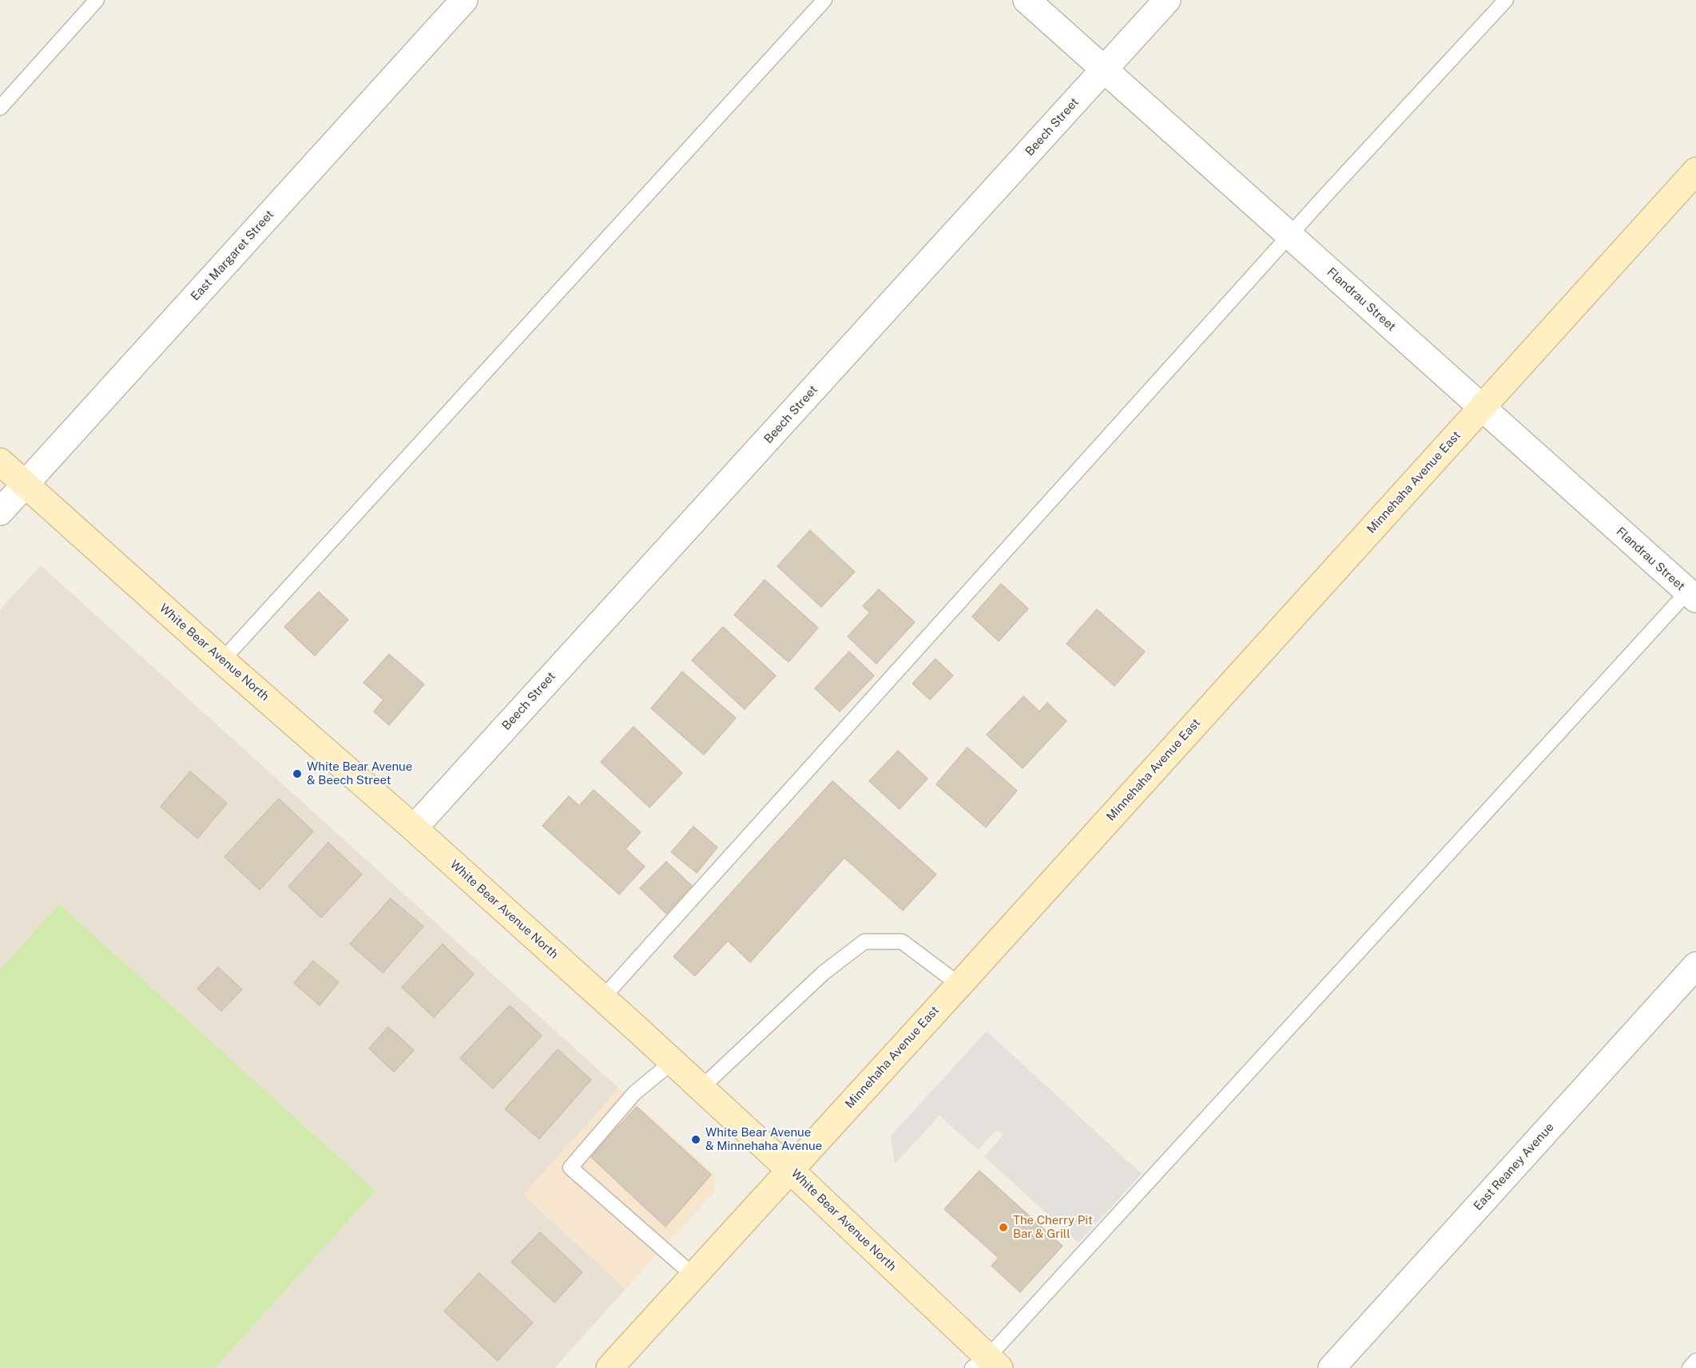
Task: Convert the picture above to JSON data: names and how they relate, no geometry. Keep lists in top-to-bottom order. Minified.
{"streets":{"main road":["Minnehaha Avenue East","White Bear Avenue North"],"street":["Beech Street","East Margaret Street","Flandrau Street","East Reaney Avenue"]},"crossings":[["Beech Street","Flandrau Street"],["Beech Street","White Bear Avenue North"],["East Margaret Street","White Bear Avenue North"],["Flandrau Street","Minnehaha Avenue East"],["Minnehaha Avenue East","White Bear Avenue North"]],"places":["White Bear Avenue & Beech Street","White Bear Avenue & Minnehaha Avenue","The Cherry Pit Bar & Grill"]}
